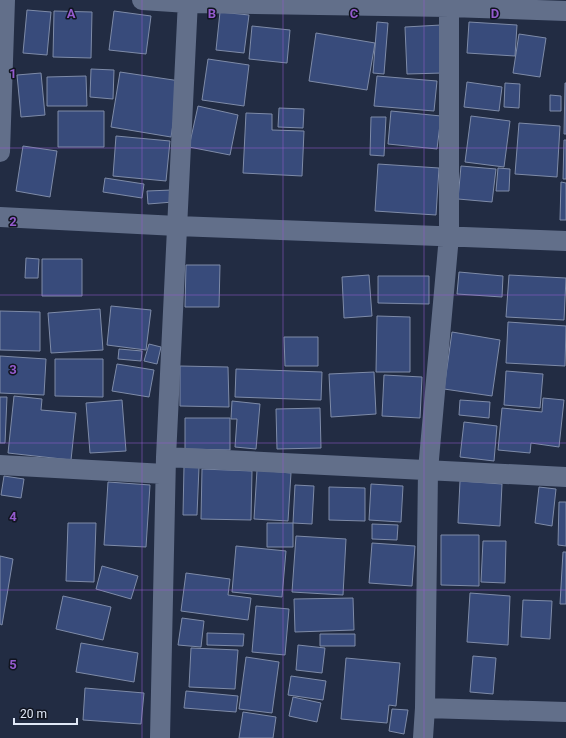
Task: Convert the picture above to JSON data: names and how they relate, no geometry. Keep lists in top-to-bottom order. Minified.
{"scale_bar":"20 m","grid":{"columns":["A","B","C","D"],"rows":["1","2","3","4","5"]}}
